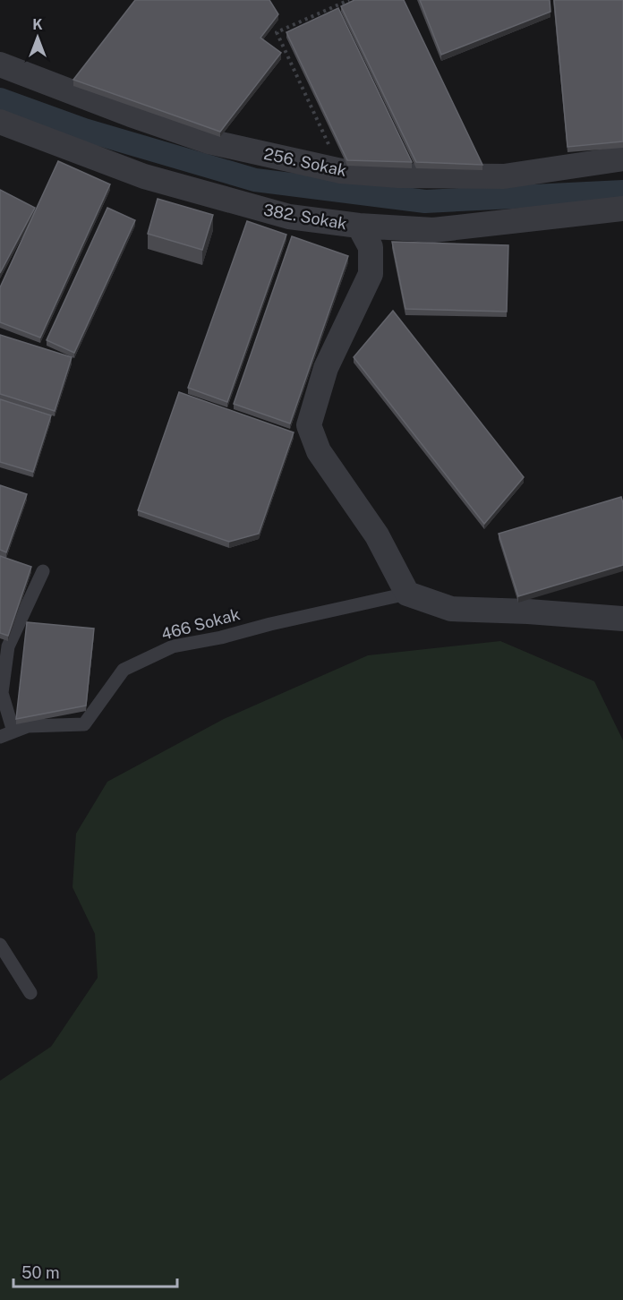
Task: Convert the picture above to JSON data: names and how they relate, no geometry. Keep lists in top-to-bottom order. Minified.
{"streets":{"street":["256. Sokak","382. Sokak"],"lane":["466 Sokak"]},"scale_bar":"50 m","north":"top"}
